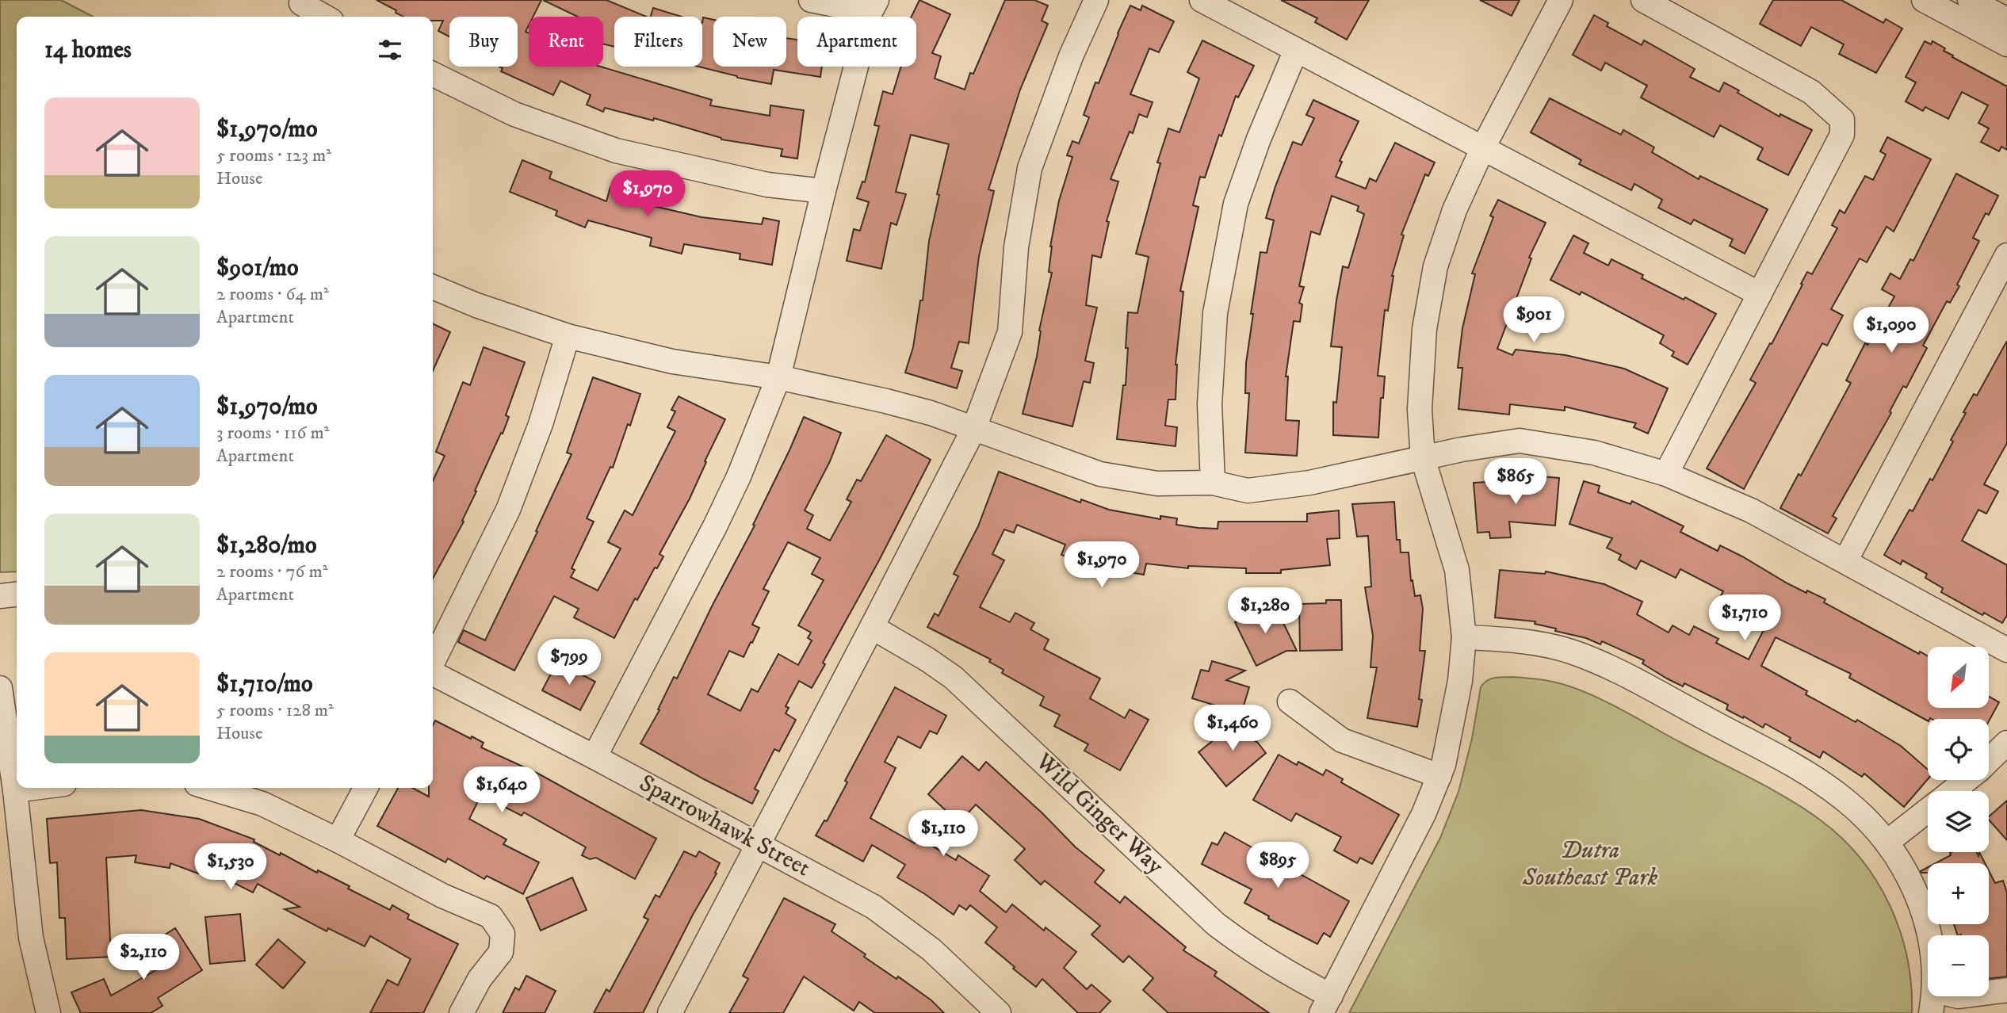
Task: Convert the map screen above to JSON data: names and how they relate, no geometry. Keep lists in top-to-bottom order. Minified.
{"streets":{"street":["Wild Ginger Way","Sparrowhawk Street"]},"parks":["Dutra Southeast Park"],"north":"bottom left","page":{"chip":["Buy","Rent","Filters","New","Apartment"],"heading":"14 homes","list":[{"name":"$1,970/mo","note":"5 rooms · 123 m² · House"},{"name":"$901/mo","note":"2 rooms · 64 m² · Apartment"},{"name":"$1,970/mo","note":"3 rooms · 116 m² · Apartment"},{"name":"$1,280/mo","note":"2 rooms · 76 m² · Apartment"},{"name":"$1,710/mo","note":"5 rooms · 128 m² · House"}],"price":["$1,970","$901","$1,090","$865","$1,970","$1,280","$1,710","$799","$1,460","$1,640","$1,110","$895","$1,530","$2,110"],"map_buttons":["+","−"]}}
